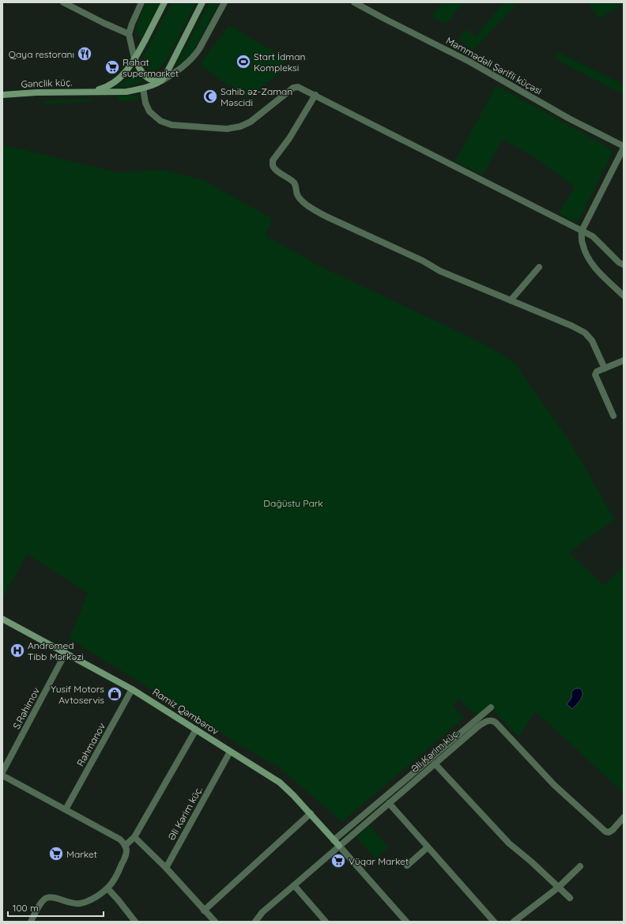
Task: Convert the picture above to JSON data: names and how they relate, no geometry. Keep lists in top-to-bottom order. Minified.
{"streets":{"main road":["Gənclik küç.","Ramiz Qəmbərov"],"street":["Məmmədəli Şərifli küçəsi","S.Rəhimov","Rəhmanov","Əli Kərim küç."]},"crossings":[["S.Rəhimov","Ramiz Qəmbərov"],["Ramiz Qəmbərov","Rəhmanov"],["Ramiz Qəmbərov","Əli Kərim küç."]],"parks":["Dağüstu Park"],"places":{"restaurant":["Qaya restoranı"],"sports":["Start İdman Kompleksi"],"supermarket":["Rahat supermarket","Market","Vüqar Market"],"mosque":["Sahib əz-Zaman Məscidi"],"hospital":["Andromed Tibb Mərkəzi"],"shop":["Yusif Motors Avtoservis"]},"scale_bar":"100 m"}
